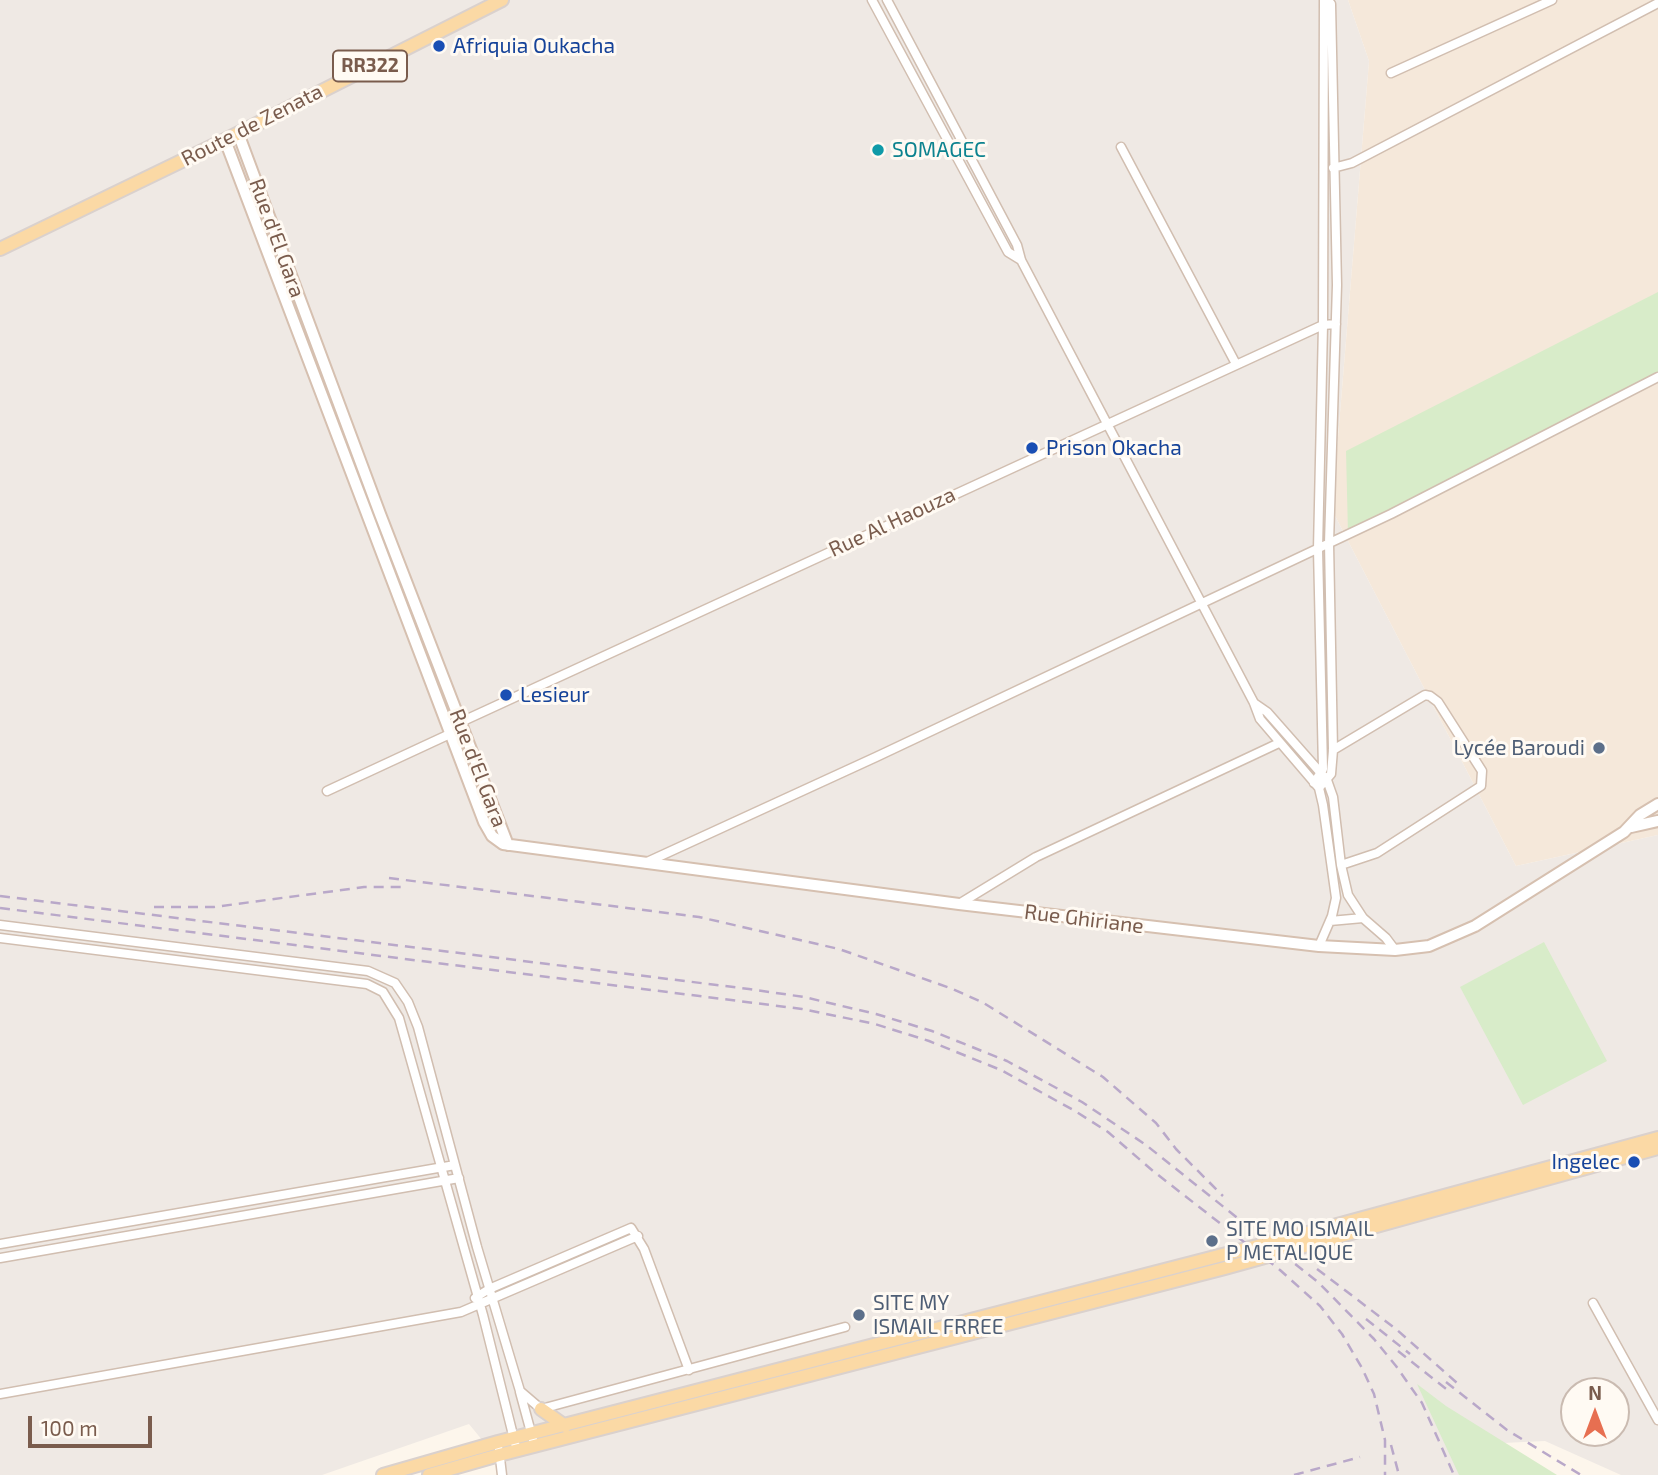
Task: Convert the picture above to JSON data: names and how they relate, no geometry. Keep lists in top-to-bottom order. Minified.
{"streets":{"main road":["RR322","Route de Zenata"],"street":["Rue d'El Gara","Rue Al Haouza","Rue Ghiriane"]},"crossings":[["Route de Zenata","Rue d'El Gara"],["Rue d'El Gara","Rue Al Haouza"],["Rue d'El Gara","Rue Ghiriane"]],"places":["Afriquia Oukacha","SOMAGEC","Prison Okacha","Lesieur","Lycée Baroudi","Ingelec","SITE MO ISMAIL P METALIQUE","SITE MY ISMAIL FRREE"],"scale_bar":"100 m","north":"top"}
